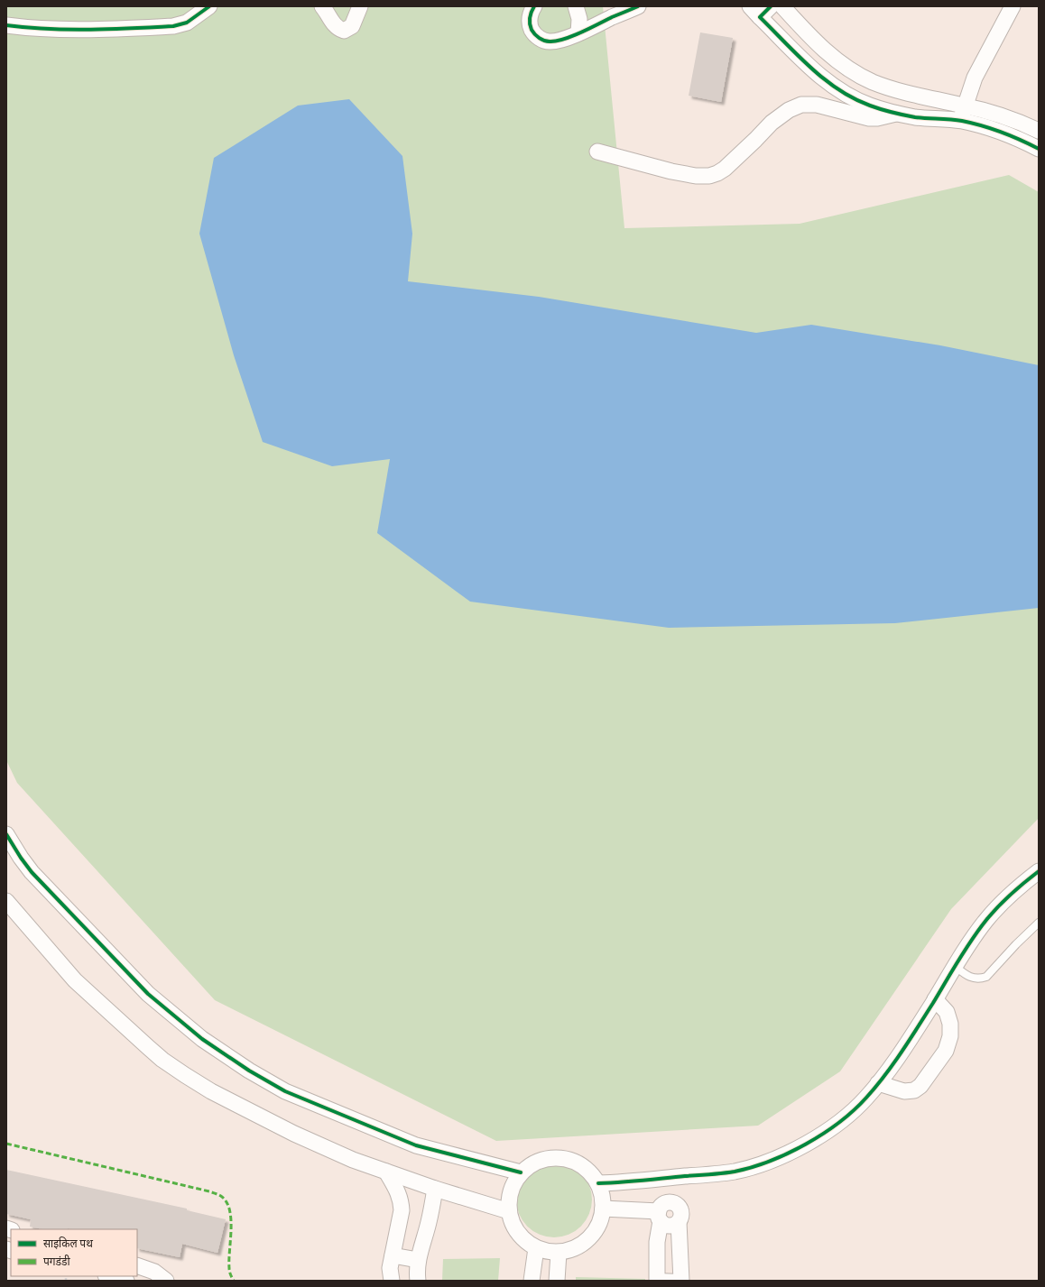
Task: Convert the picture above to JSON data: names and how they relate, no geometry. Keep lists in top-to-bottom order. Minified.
{"legend":["साइकिल पथ","पगडंडी"]}
